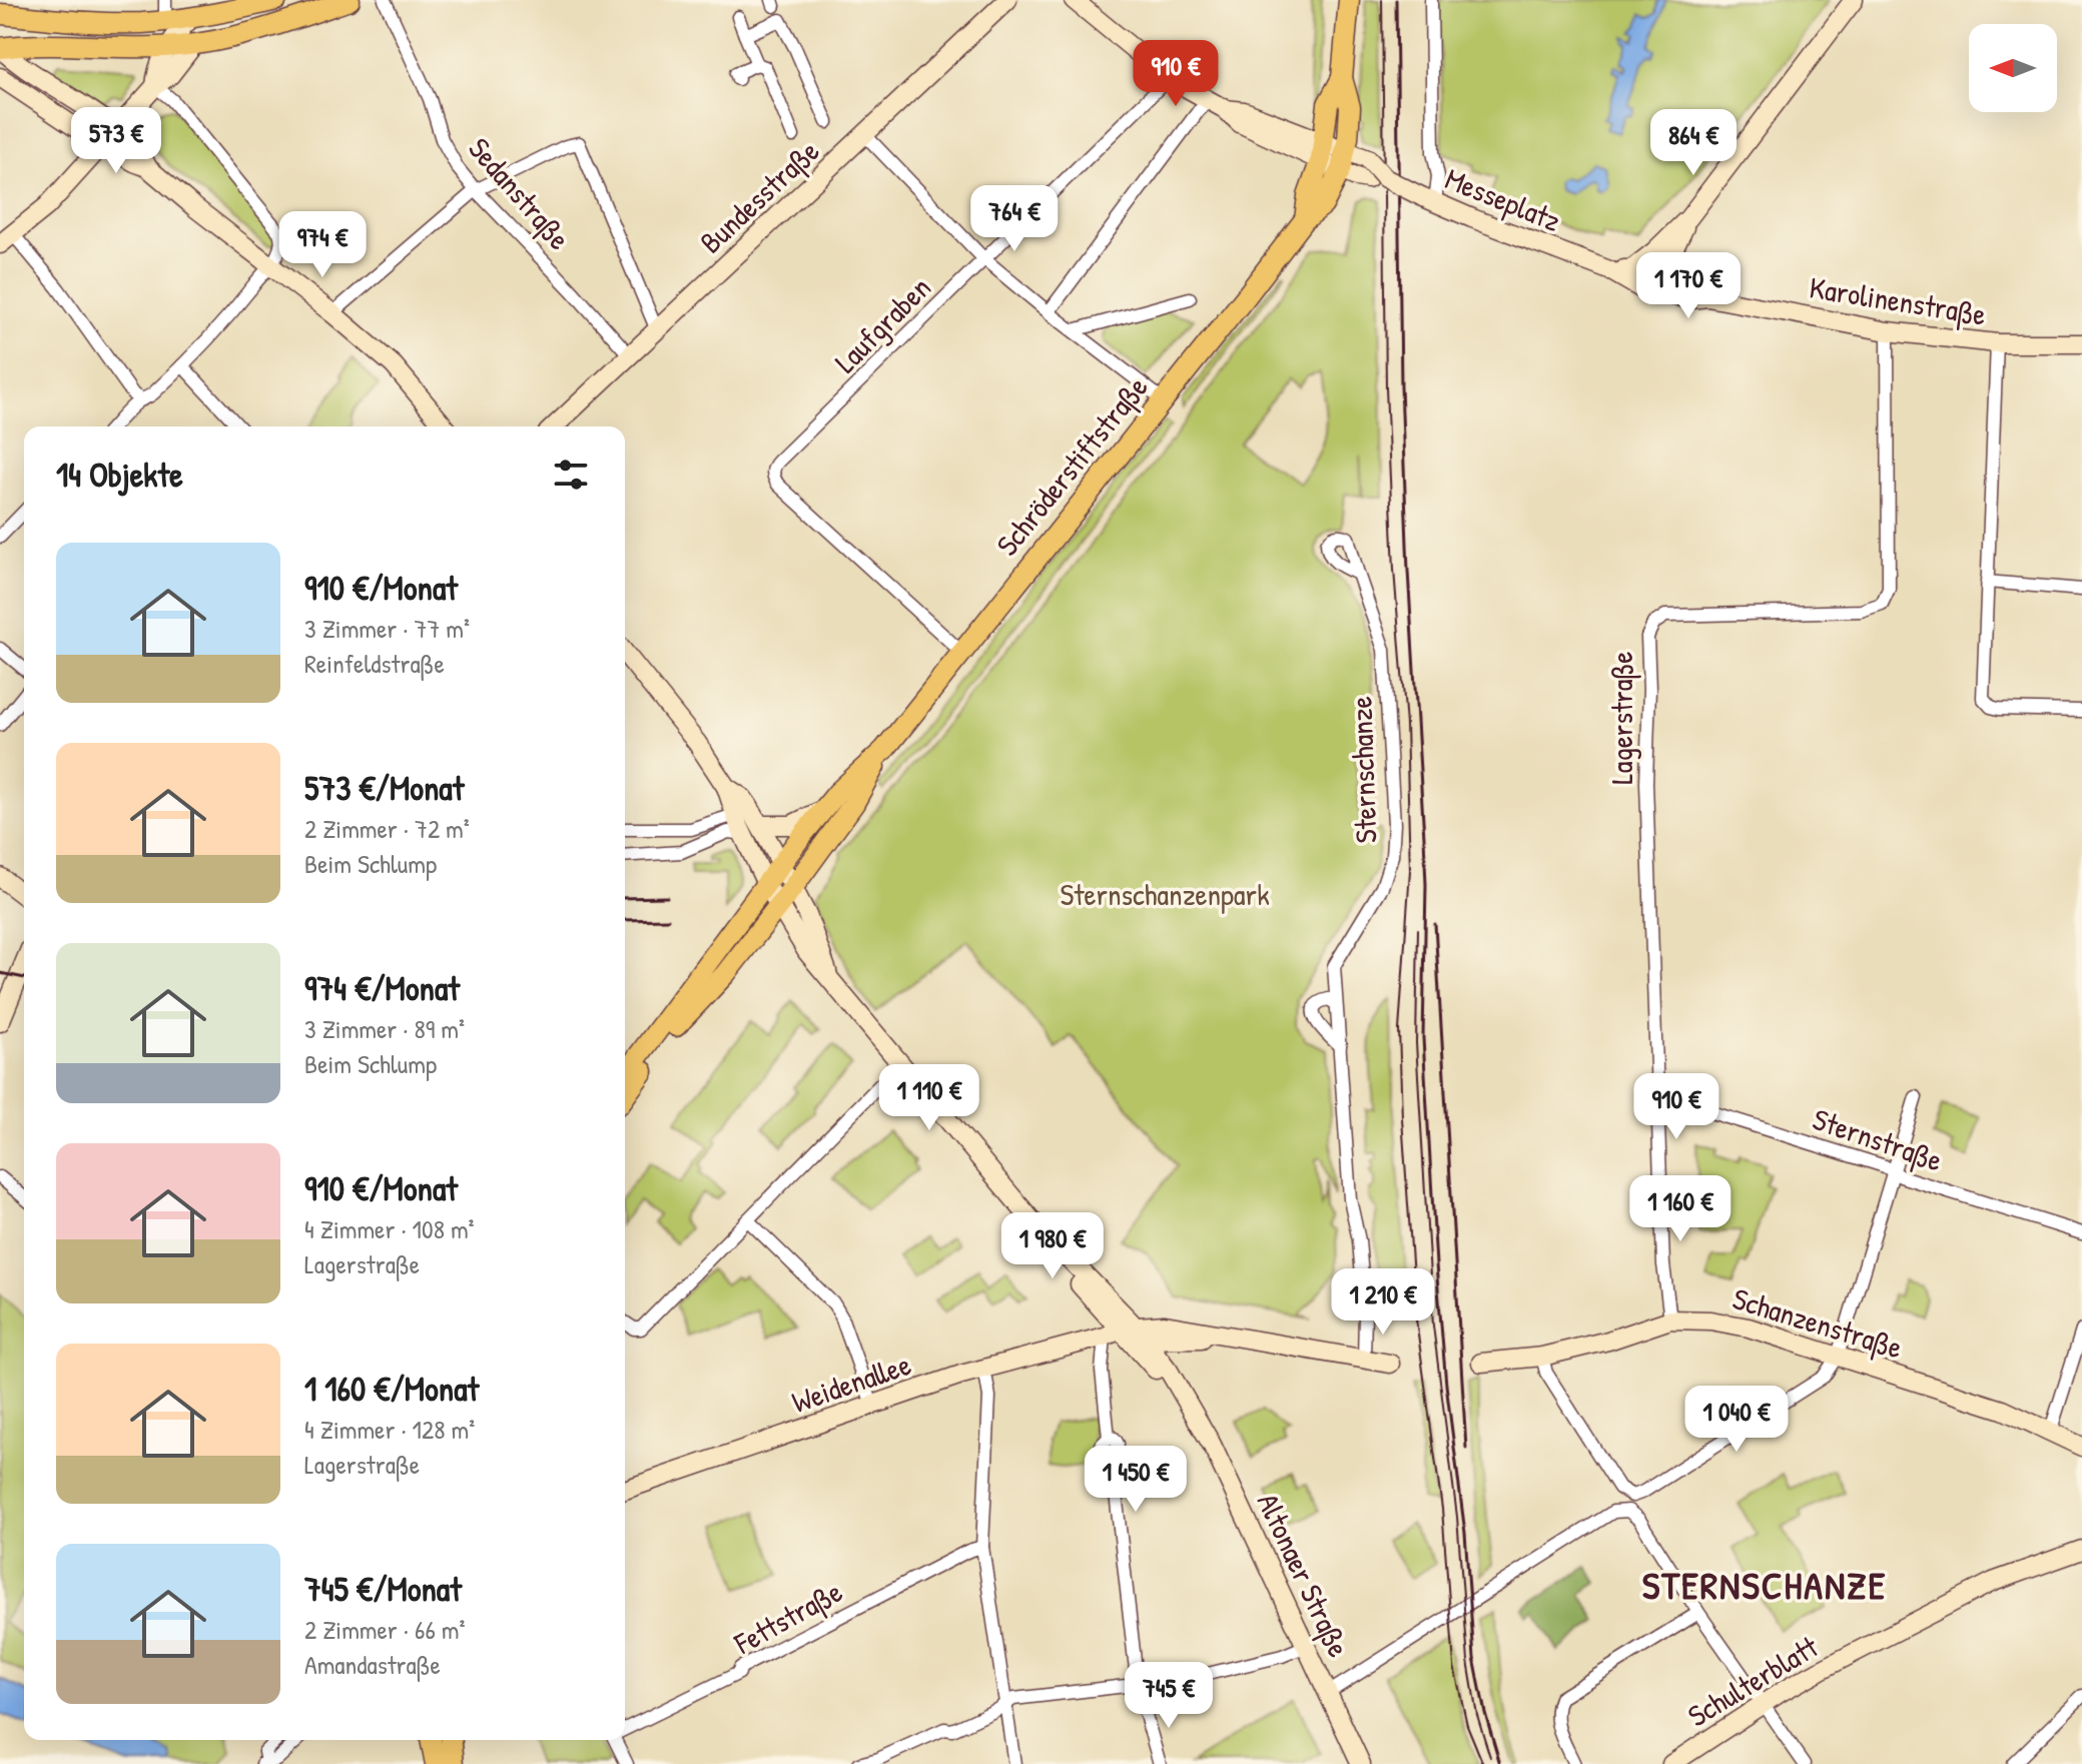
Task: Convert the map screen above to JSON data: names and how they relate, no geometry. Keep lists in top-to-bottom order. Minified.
{"streets":{"main road":["Bundesstraße","Messeplatz","Karolinenstraße","Schröderstiftstraße","Schanzenstraße","Weidenallee","Altonaer Straße","Schulterblatt"],"street":["Sedanstraße","Laufgraben","Lagerstraße","Sternschanze","Sternstraße","Fettstraße"]},"crossings":[["Sedanstraße","Bundesstraße"],["Messeplatz","Karolinenstraße"],["Messeplatz","Schröderstiftstraße"],["Karolinenstraße","Lagerstraße"],["Laufgraben","Schröderstiftstraße"],["Schröderstiftstraße","Altonaer Straße"],["Lagerstraße","Sternstraße"],["Lagerstraße","Schanzenstraße"],["Weidenallee","Altonaer Straße"]],"districts":["STERNSCHANZE"],"parks":["Sternschanzenpark"],"north":"left","page":{"price":["910 €","573 €","864 €","764 €","974 €","1 170 €","1 110 €","910 €","1 160 €","1 980 €","1 210 €","1 040 €","1 450 €","745 €"],"heading":"14 Objekte","list":[{"name":"910 €/Monat","note":"3 Zimmer · 77 m² · Reinfeldstraße"},{"name":"573 €/Monat","note":"2 Zimmer · 72 m² · Beim Schlump"},{"name":"974 €/Monat","note":"3 Zimmer · 89 m² · Beim Schlump"},{"name":"910 €/Monat","note":"4 Zimmer · 108 m² · Lagerstraße"},{"name":"1 160 €/Monat","note":"4 Zimmer · 128 m² · Lagerstraße"},{"name":"745 €/Monat","note":"2 Zimmer · 66 m² · Amandastraße"}]}}
